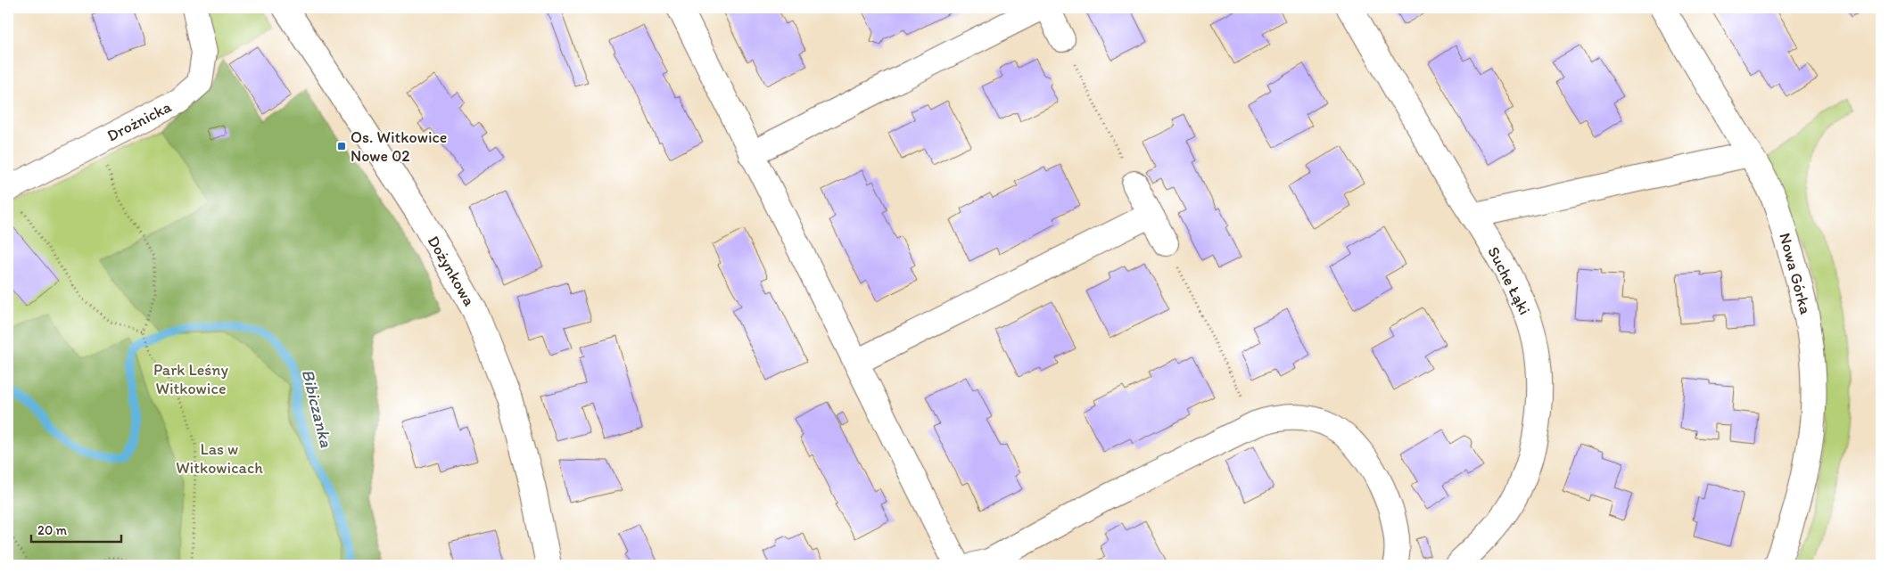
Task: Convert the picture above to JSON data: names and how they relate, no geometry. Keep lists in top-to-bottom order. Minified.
{"streets":{"street":["Drożnicka","Dożynkowa","Nowa Górka","Suche Łąki"]},"water":["Bibiczanka"],"parks":["Park Leśny Witkowice","Las w Witkowicach"],"places":{"transit":["Os. Witkowice Nowe 02"]},"scale_bar":"20 m"}
